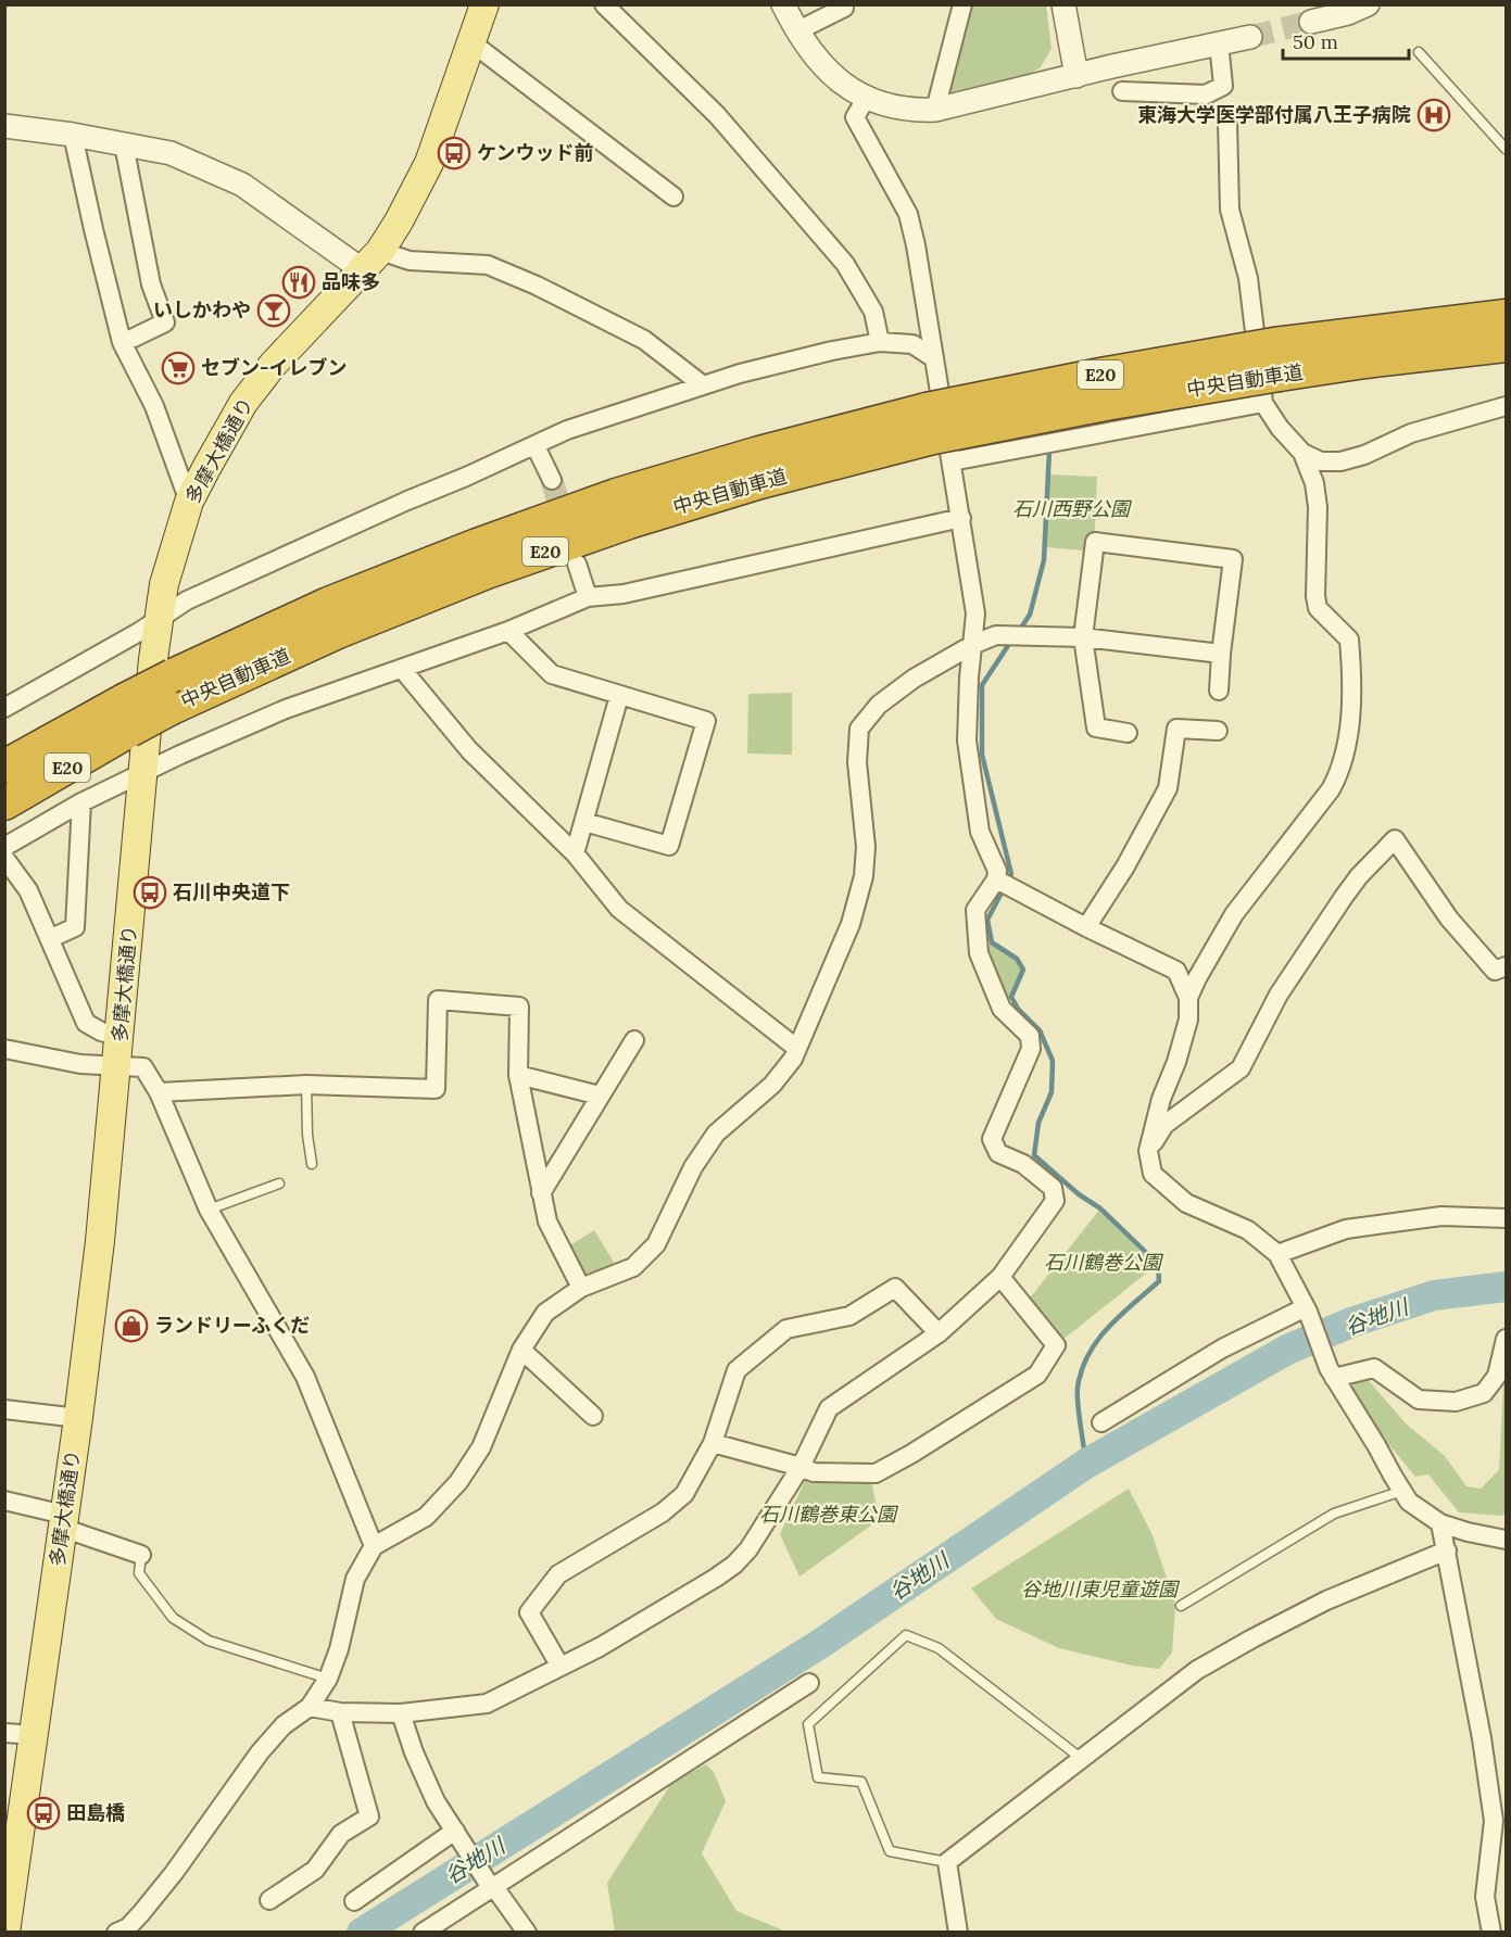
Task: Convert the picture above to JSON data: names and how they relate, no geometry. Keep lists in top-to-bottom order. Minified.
{"streets":{"highway":["E20","中央自動車道"],"main road":["多摩大橋通り"]},"water":["谷地川"],"parks":["石川西野公園","石川鶴巻公園","石川鶴巻東公園","谷地川東児童遊園"],"places":{"hospital":["東海大学医学部付属八王子病院"],"bus stop":["ケンウッド前","石川中央道下","田島橋"],"restaurant":["品味多"],"bar":["いしかわや"],"supermarket":["セブン-イレブン"],"shop":["ランドリーふくだ"]},"scale_bar":"50 m"}
